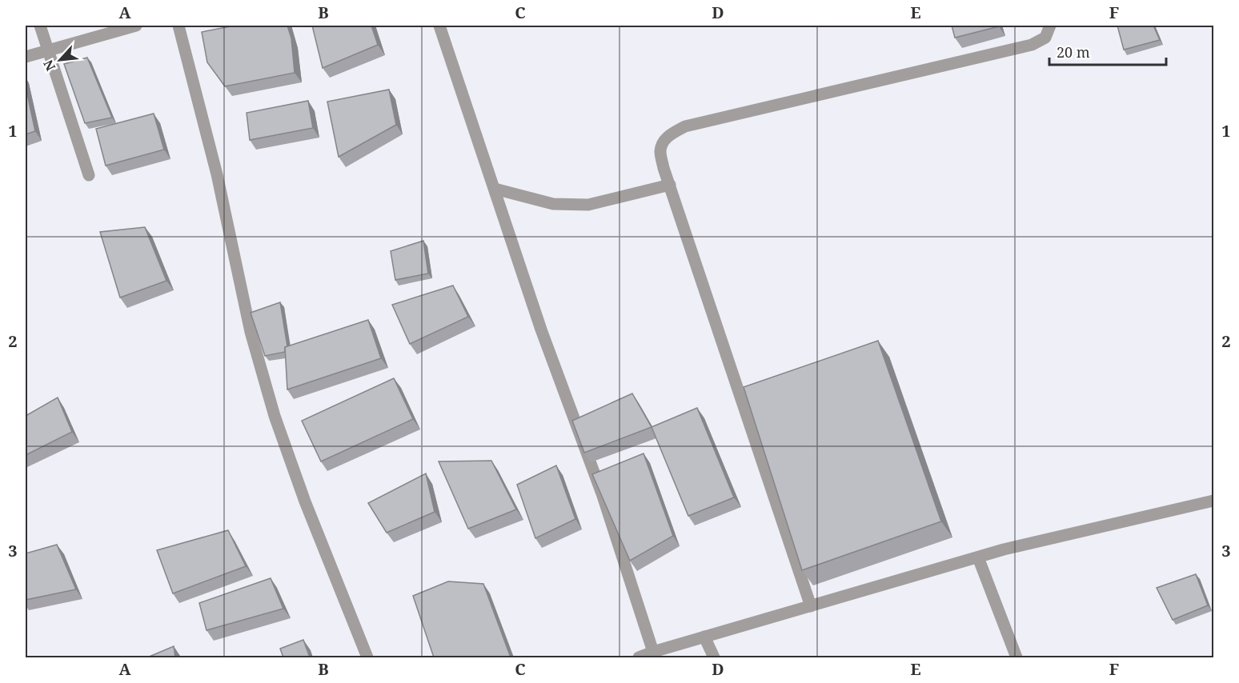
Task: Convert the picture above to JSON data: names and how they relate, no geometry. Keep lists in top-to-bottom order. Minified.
{"scale_bar":"20 m","north":"bottom left","grid":{"columns":["A","B","C","D","E","F"],"rows":["1","2","3"]}}
